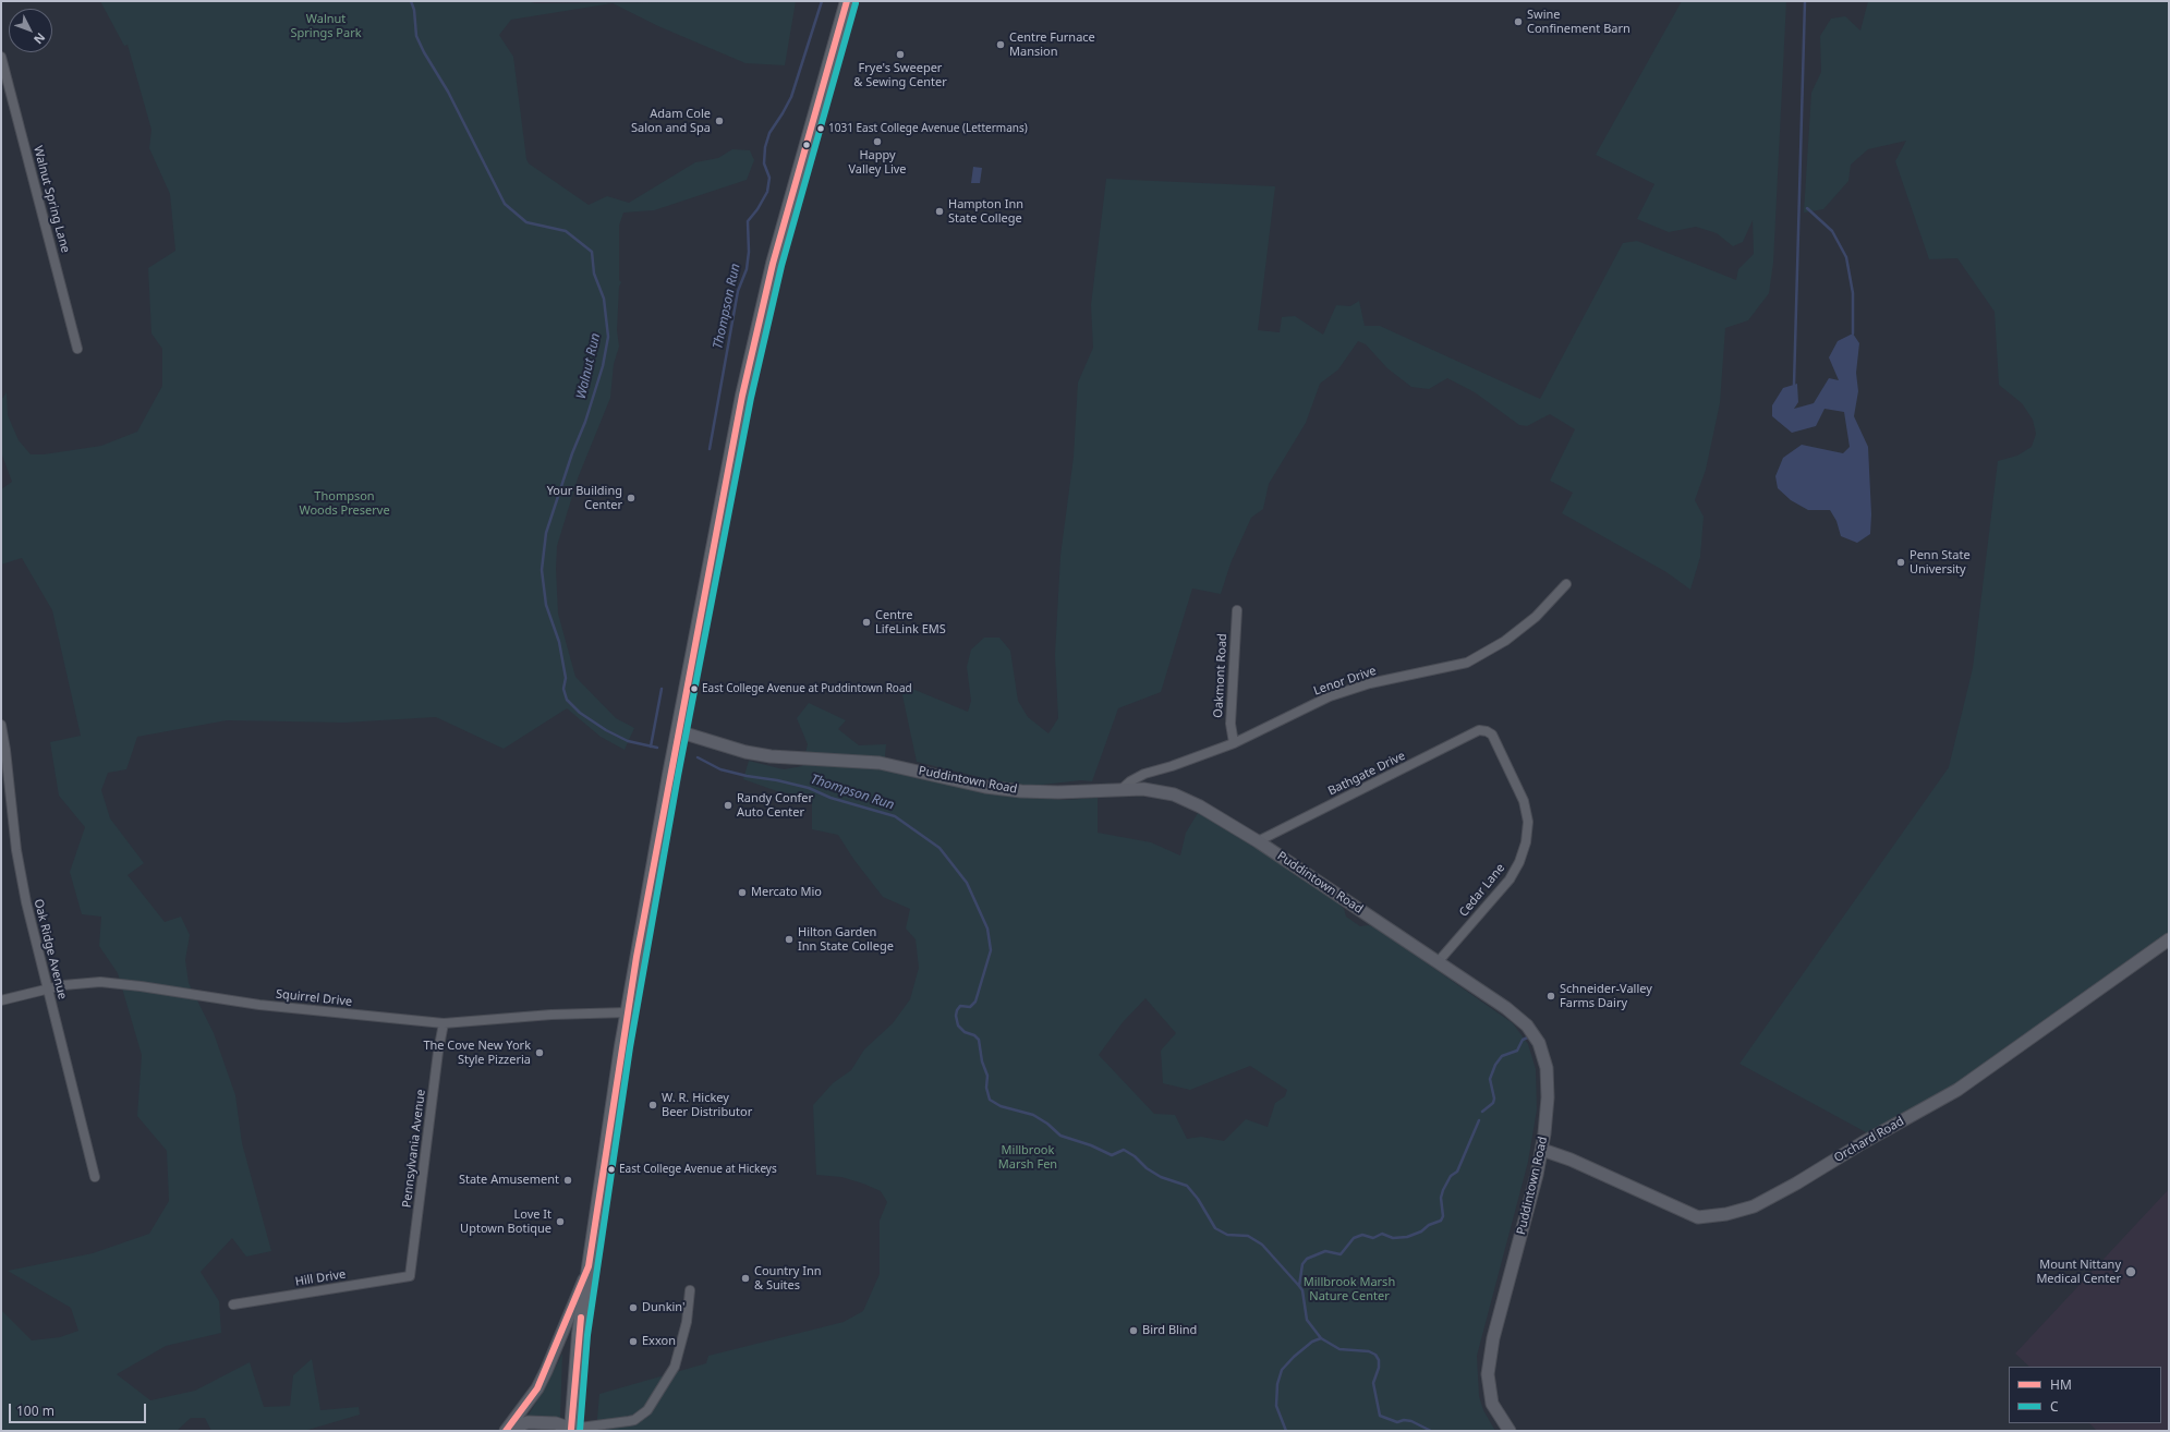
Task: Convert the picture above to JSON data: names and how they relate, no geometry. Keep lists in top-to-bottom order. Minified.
{"streets":{"street":["Walnut Spring Lane","Oakmont Road","Lenor Drive","Bathgate Drive","Puddintown Road","Cedar Lane","Oak Ridge Avenue","Squirrel Drive","Orchard Road","Pennsylvania Avenue","Hill Drive"]},"crossings":[["Oakmont Road","Lenor Drive"],["Lenor Drive","Puddintown Road"],["Bathgate Drive","Puddintown Road"],["Bathgate Drive","Cedar Lane"],["Puddintown Road","Cedar Lane"],["Puddintown Road","Orchard Road"],["Oak Ridge Avenue","Squirrel Drive"],["Squirrel Drive","Pennsylvania Avenue"],["Pennsylvania Avenue","Hill Drive"]],"water":["Thompson Run","Walnut Run"],"parks":["Walnut Springs Park","Thompson Woods Preserve","Millbrook Marsh Fen","Millbrook Marsh Nature Center"],"places":["Swine Confinement Barn","Centre Furnace Mansion","Frye's Sweeper & Sewing Center","Adam Cole Salon and Spa","1031 East College Avenue (Lettermans)","Happy Valley Live","Hampton Inn State College","Your Building Center","Penn State University","Centre LifeLink EMS","East College Avenue at Puddintown Road","Randy Confer Auto Center","Mercato Mio","Hilton Garden Inn State College","Schneider-Valley Farms Dairy","The Cove New York Style Pizzeria","W. R. Hickey Beer Distributor","East College Avenue at Hickeys","State Amusement","Love It Uptown Botique","Mount Nittany Medical Center","Country Inn & Suites","Dunkin'","Bird Blind","Exxon"],"lines":["transit line HM","transit line C"],"legend":["HM","C"],"scale_bar":"100 m","north":"bottom right"}
